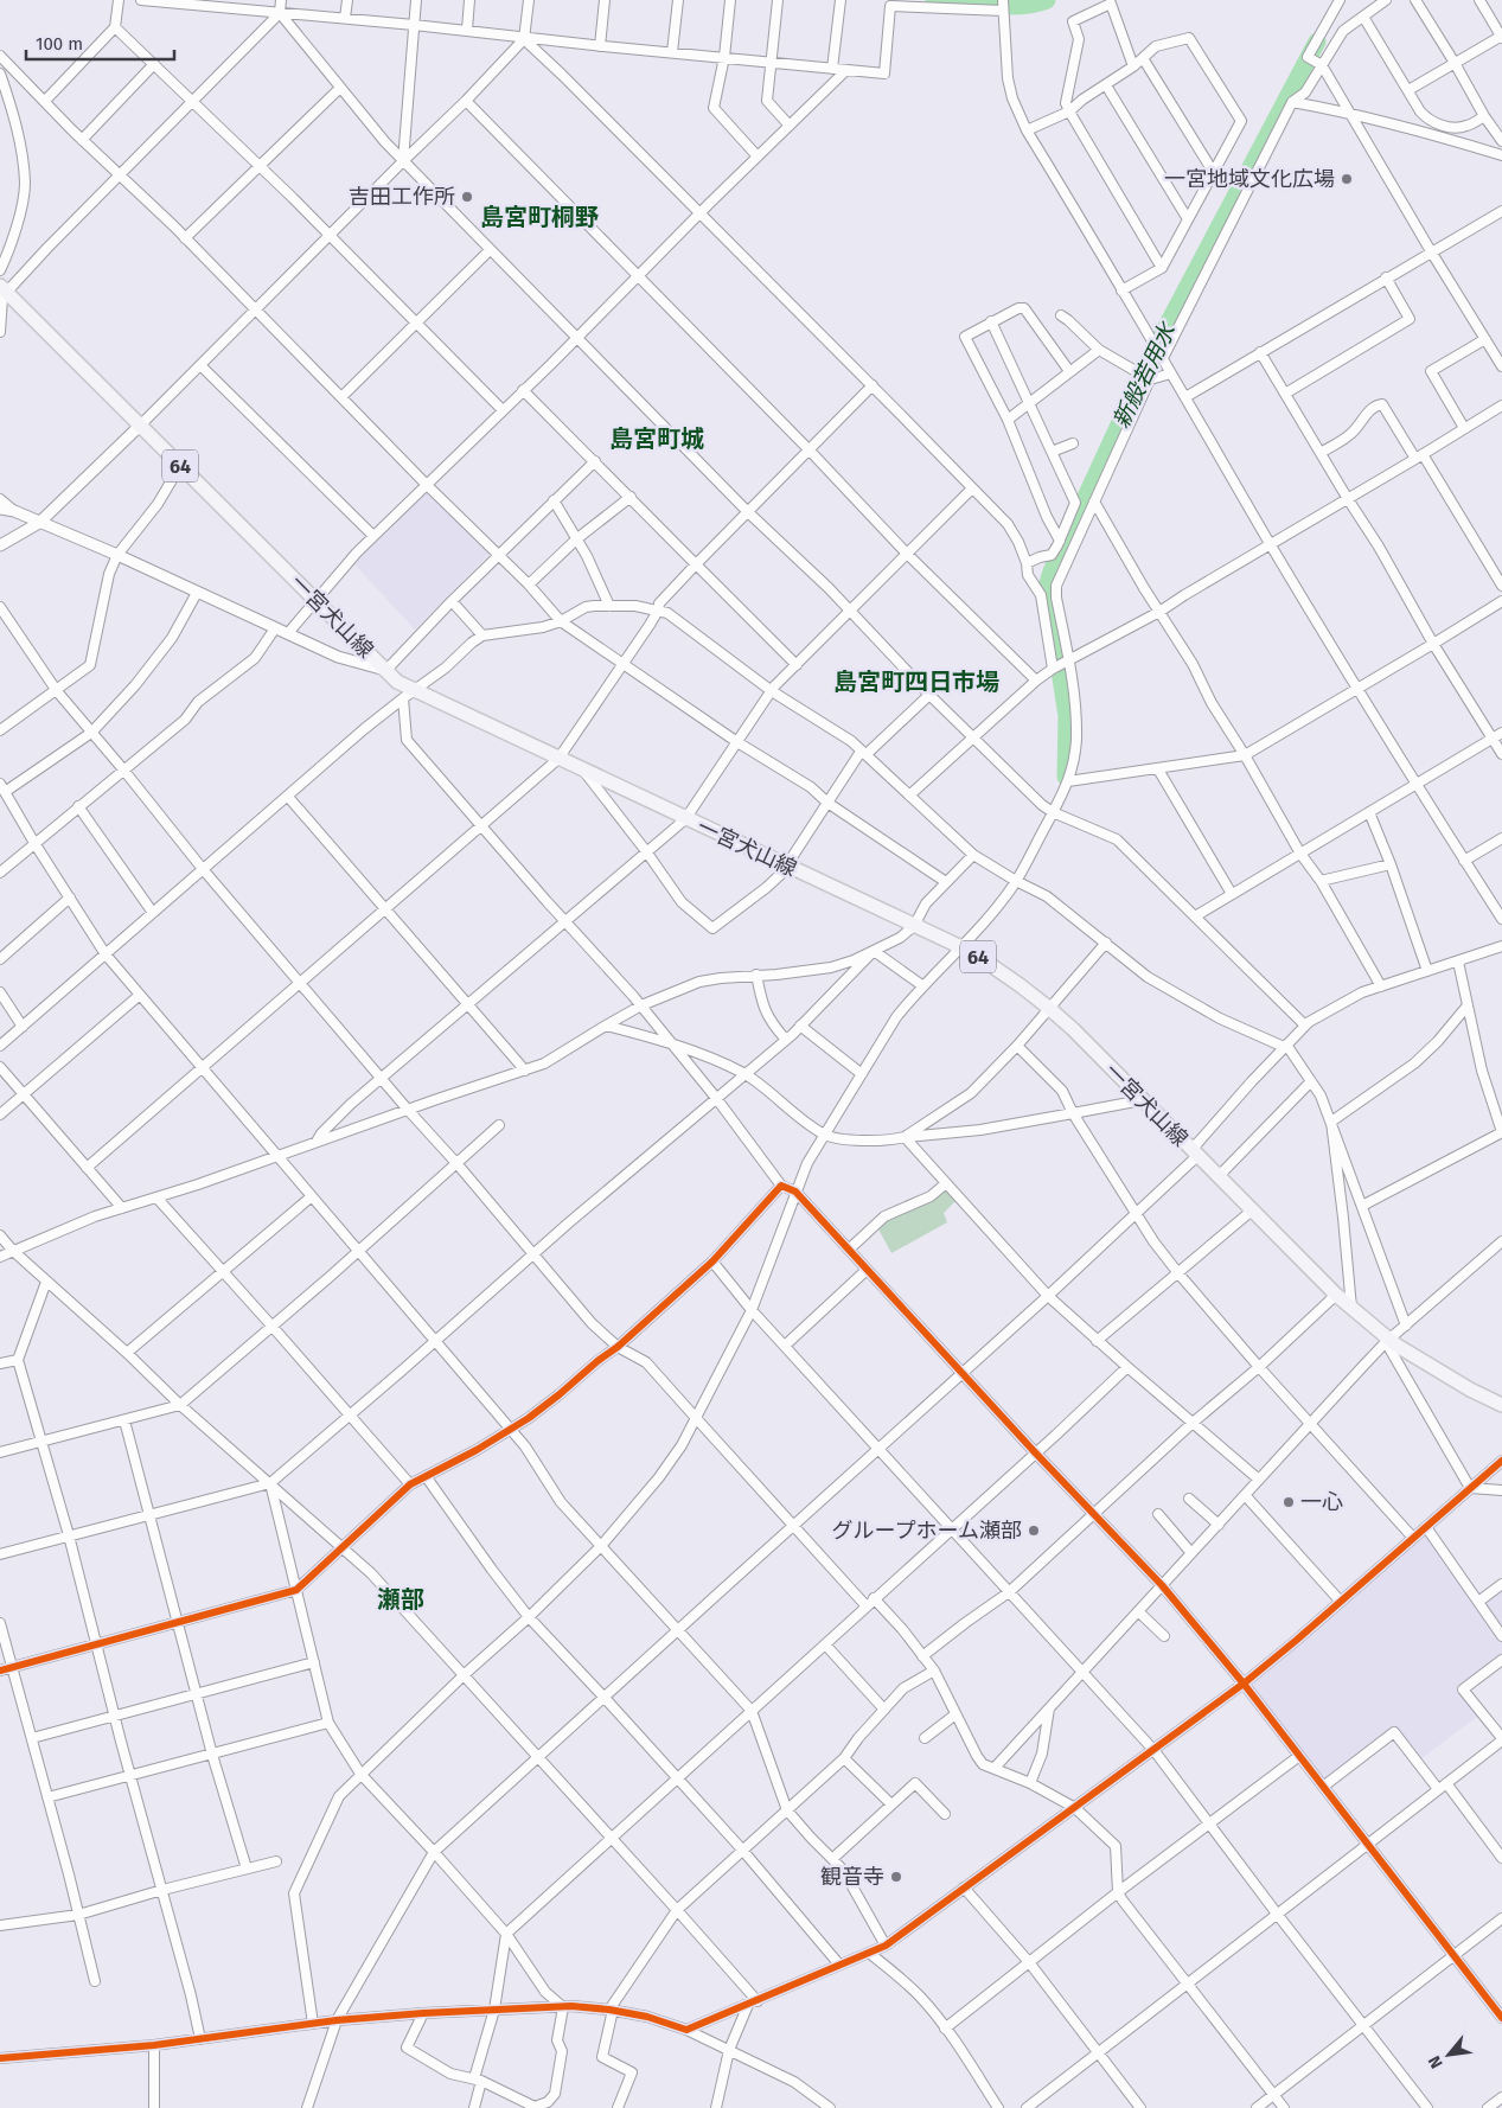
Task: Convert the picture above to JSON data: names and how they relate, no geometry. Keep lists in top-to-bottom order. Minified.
{"streets":{"main road":["64","一宮犬山線"]},"districts":["島宮町桐野","島宮町城","島宮町四日市場","瀬部"],"water":["新般若用水"],"places":["一宮地域文化広場","吉田工作所","一心","グループホーム瀬部","観音寺"],"scale_bar":"100 m","north":"bottom left"}
